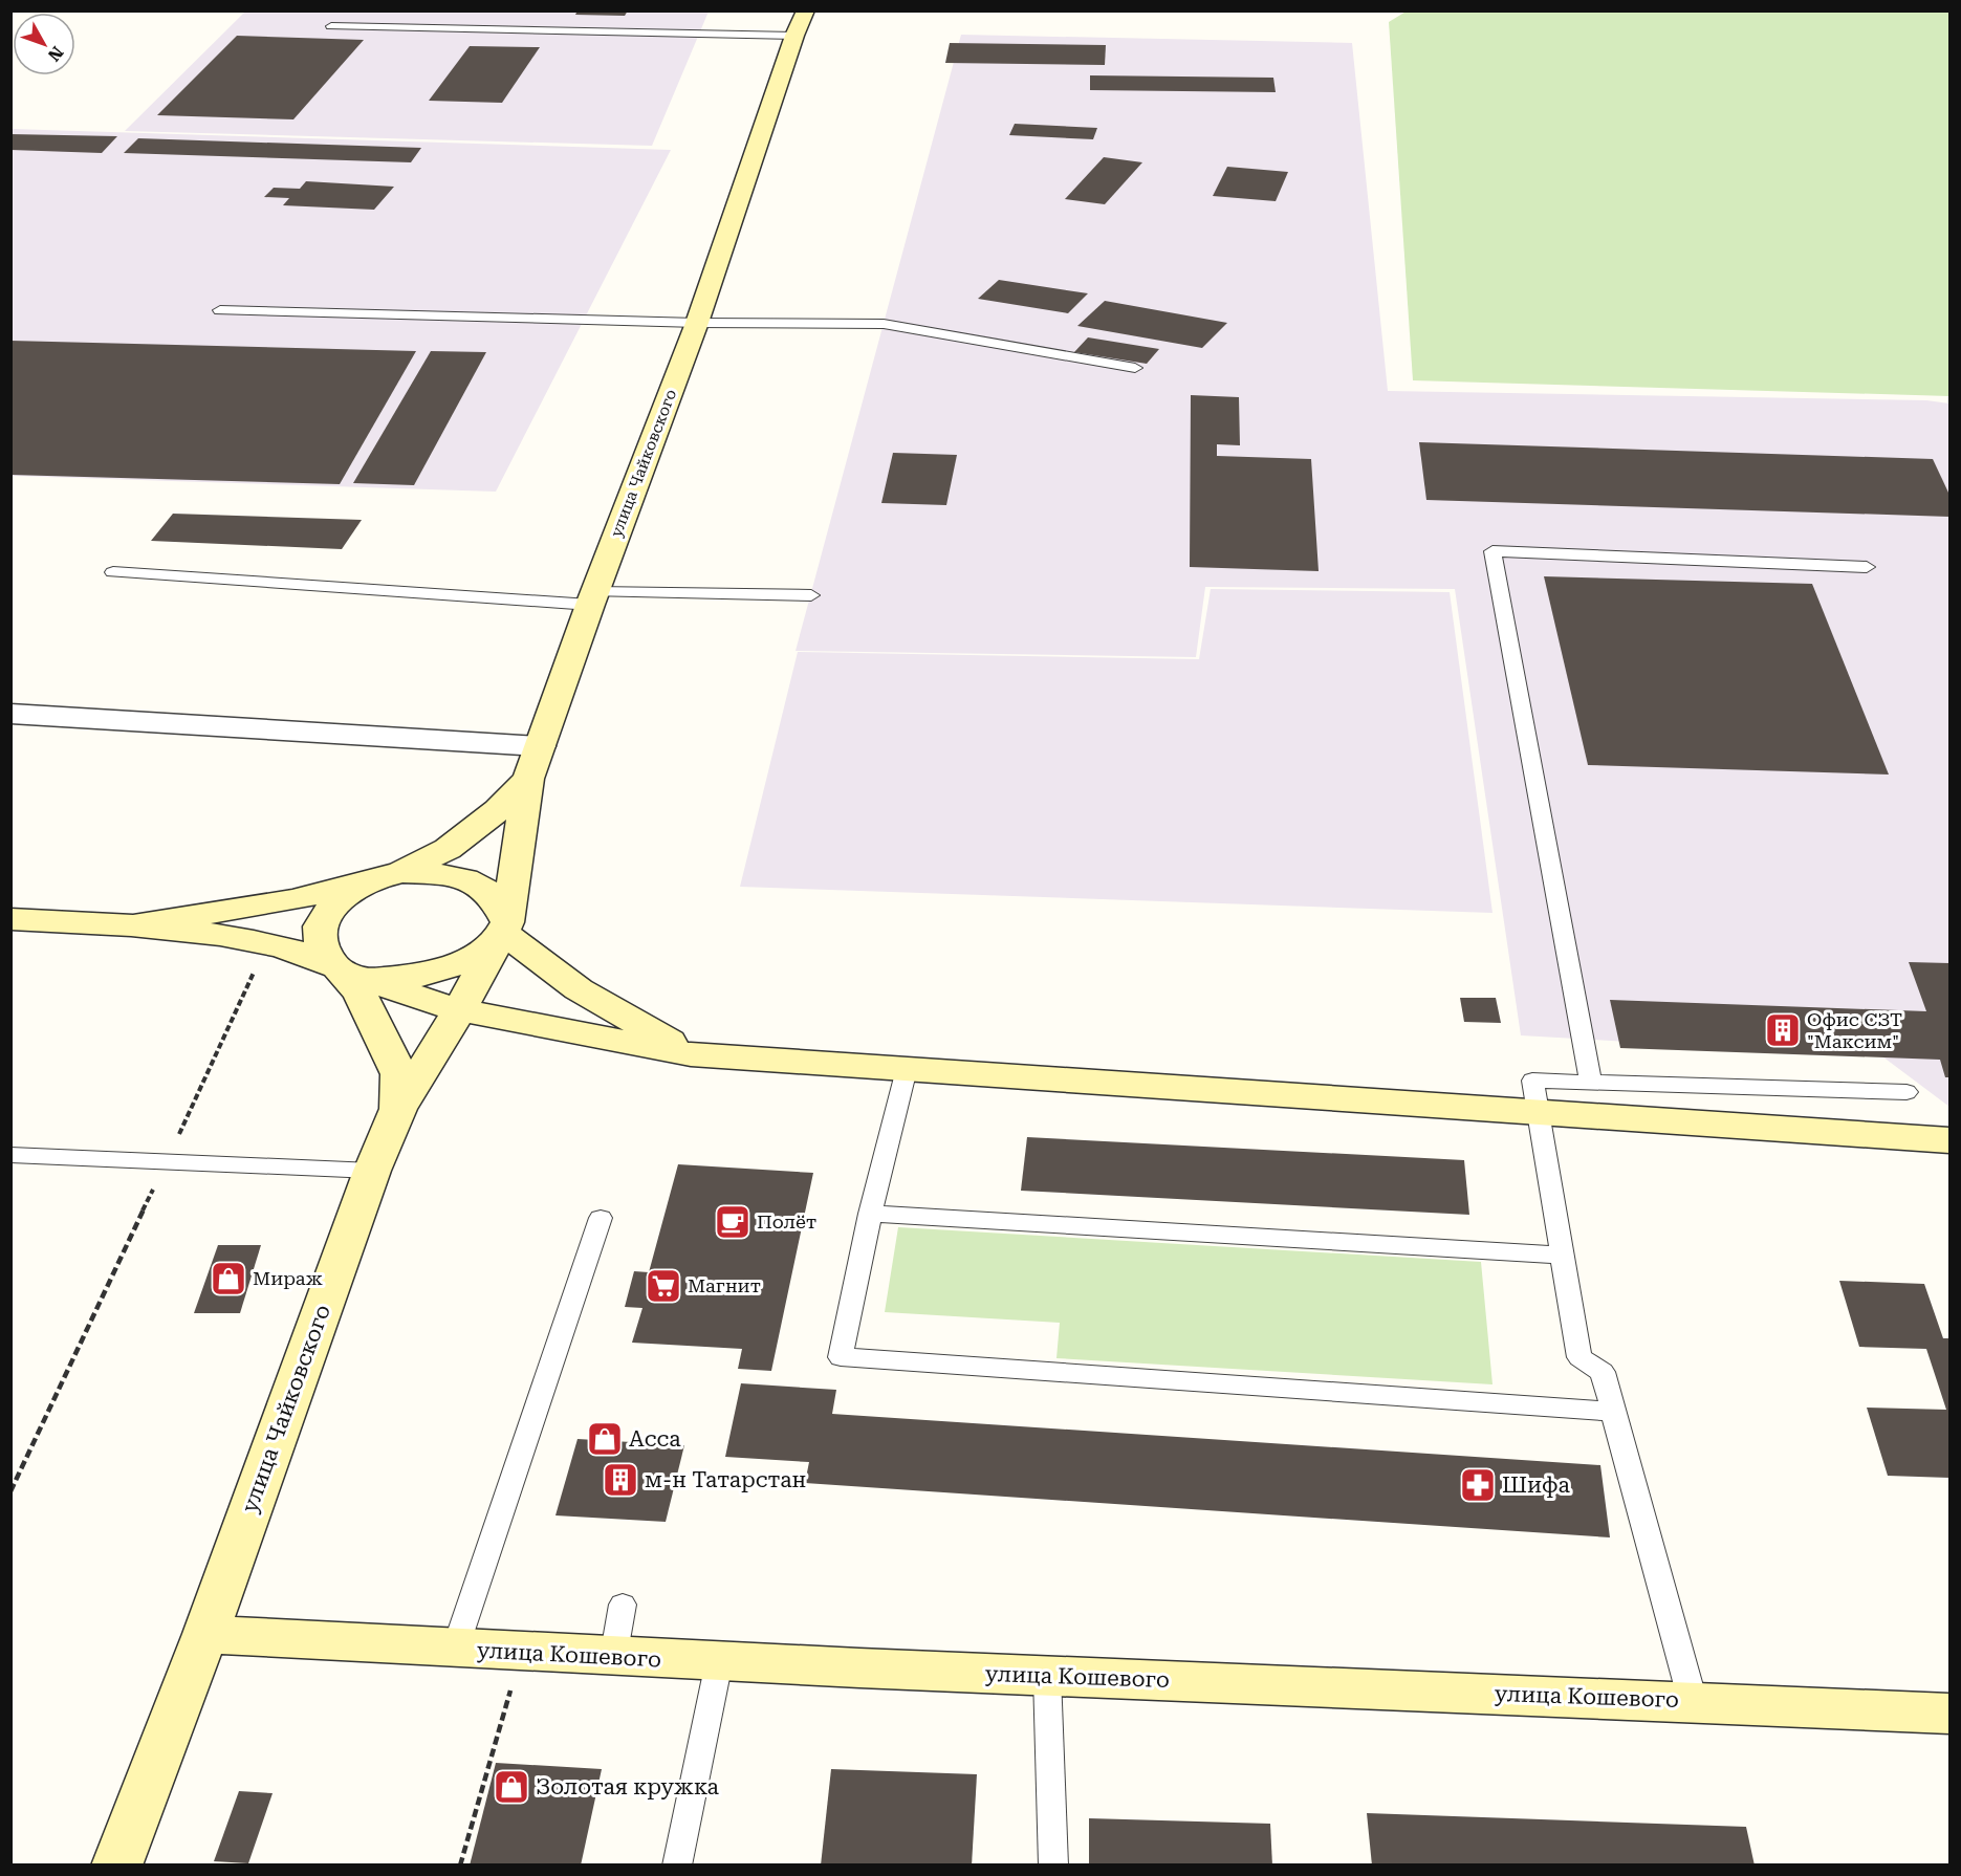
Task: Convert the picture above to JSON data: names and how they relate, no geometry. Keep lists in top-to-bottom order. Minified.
{"streets":{"main road":["улица Чайковского","улица Кошевого"]},"crossings":[["улица Чайковского","улица Кошевого"]],"places":{"building":["Офис СЗТ \"Максим\"","м-н Татарстан"],"cafe":["Полёт"],"shop":["Мираж","Acca","Золотая кружка"],"supermarket":["Магнит"],"pharmacy":["Шифа"]},"north":"bottom right"}
